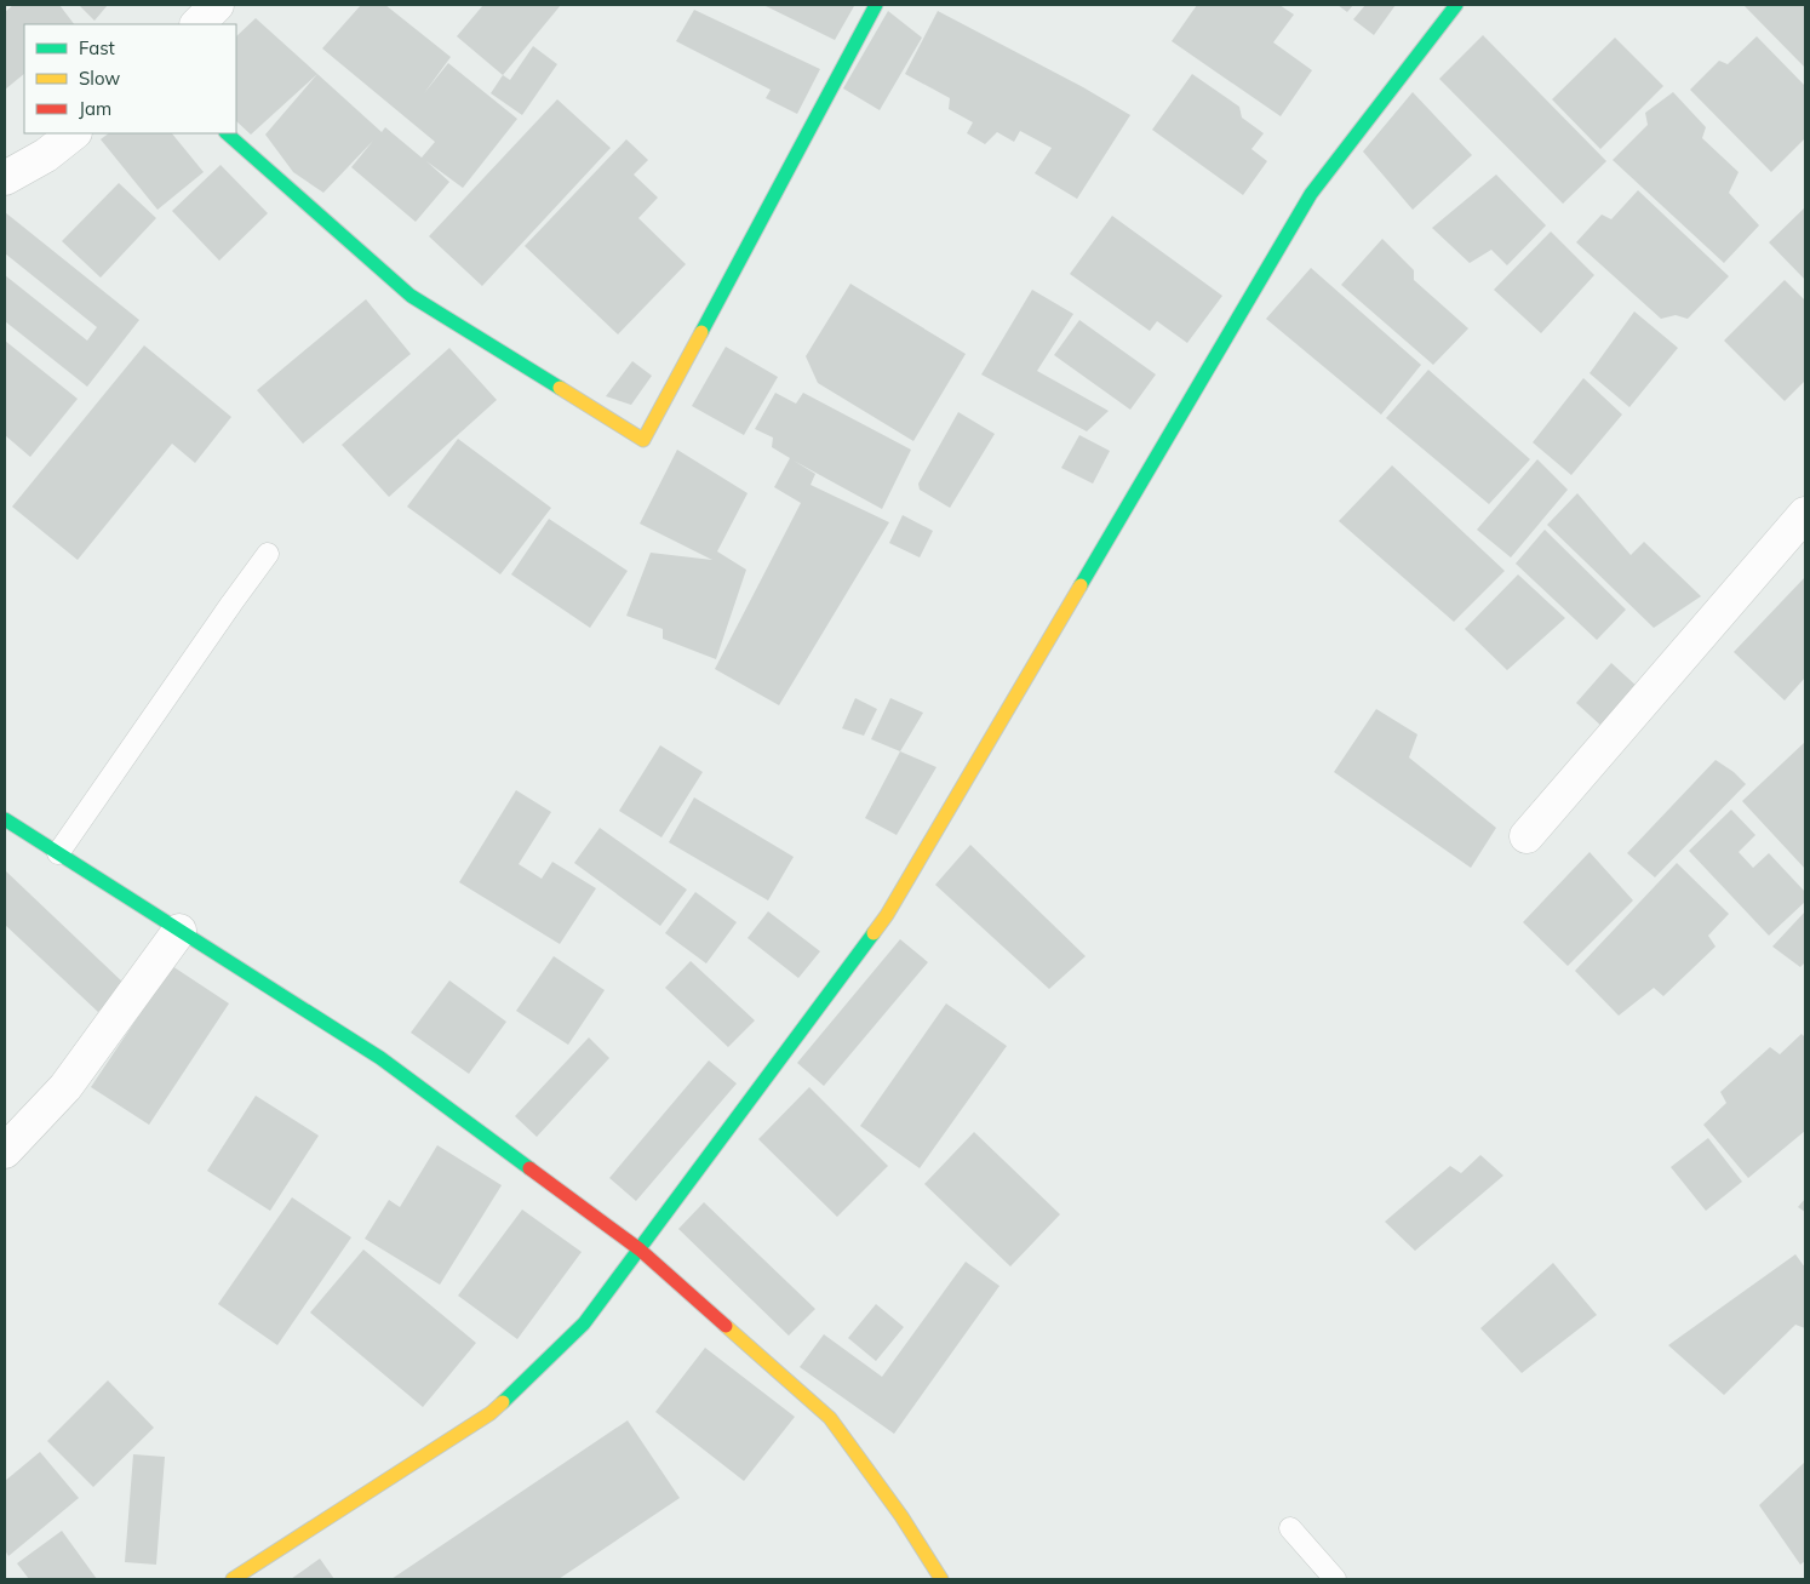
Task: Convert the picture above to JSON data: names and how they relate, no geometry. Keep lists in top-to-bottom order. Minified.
{"legend":["Fast","Slow","Jam"]}
